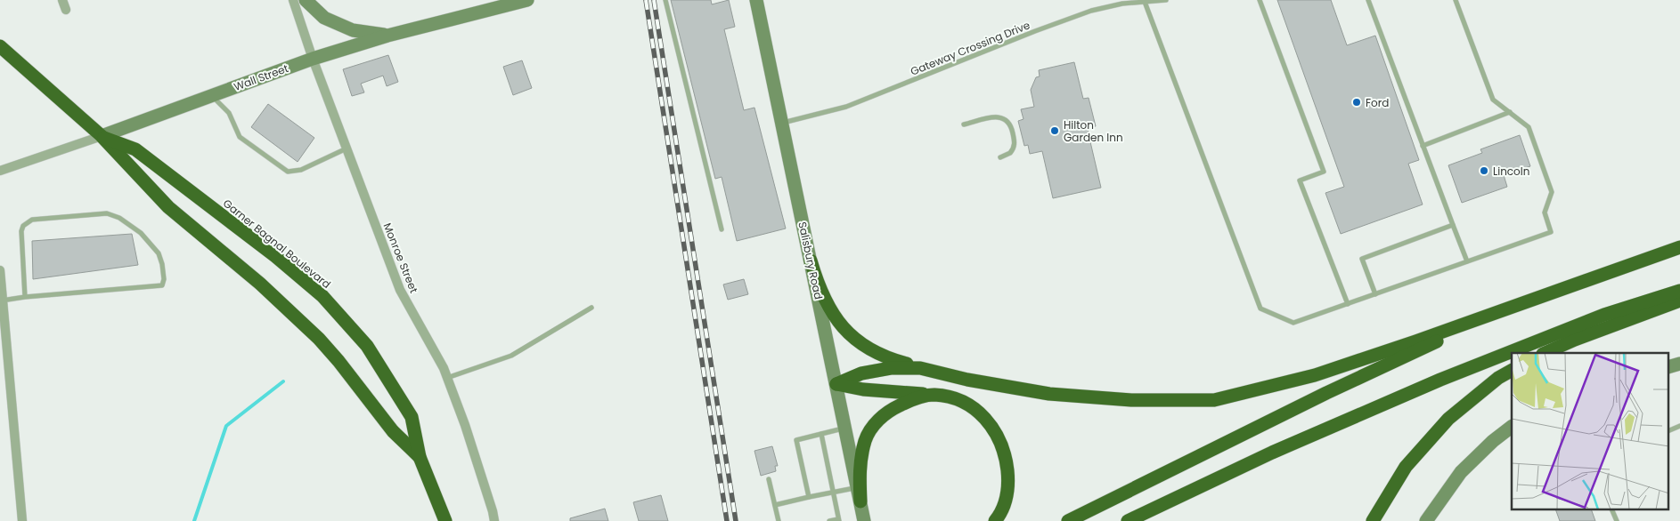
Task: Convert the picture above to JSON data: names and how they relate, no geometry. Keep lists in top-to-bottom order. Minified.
{"streets":{"highway":["Garner Bagnal Boulevard"],"street":["Wall Street","Monroe Street","Salisbury Road"],"lane":["Gateway Crossing Drive"]},"crossings":[["Gateway Crossing Drive","Salisbury Road"],["Wall Street","Garner Bagnal Boulevard"],["Wall Street","Monroe Street"]],"places":["Ford","Hilton Garden Inn","Lincoln"]}
